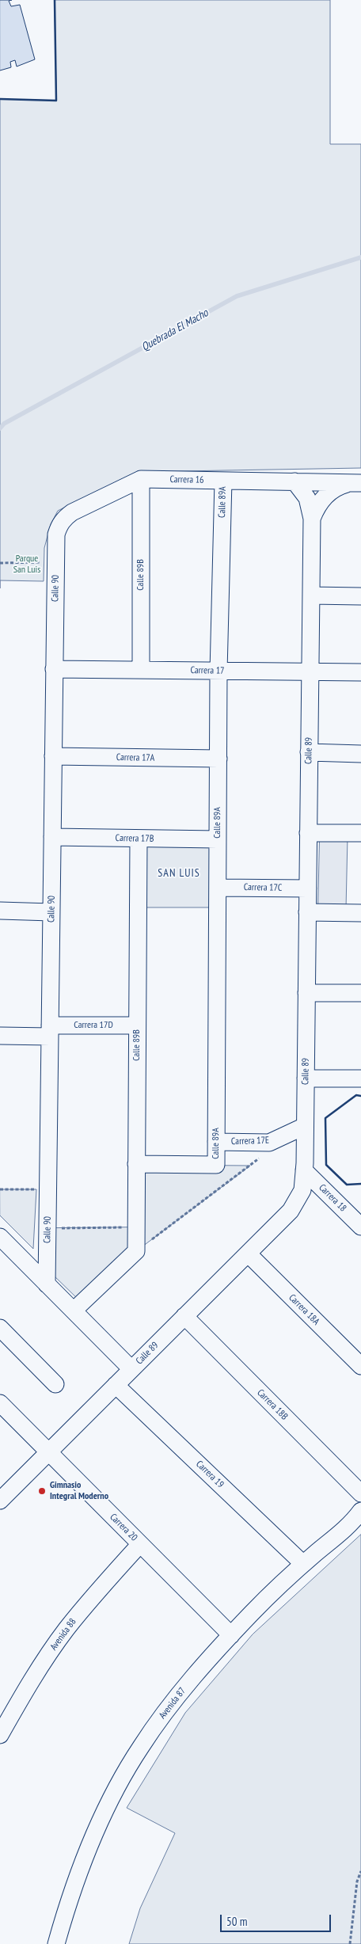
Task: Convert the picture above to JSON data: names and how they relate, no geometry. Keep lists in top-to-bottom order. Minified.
{"streets":{"street":["Carrera 16","Calle 89A","Calle 89B","Calle 90","Carrera 17","Calle 89","Carrera 17A","Carrera 17B","Carrera 17C","Carrera 17D","Carrera 17E","Carrera 18","Carrera 18A","Carrera 18B","Carrera 19","Carrera 20","Avenida 88","Avenida 87"]},"crossings":[["Carrera 16","Calle 89A"],["Carrera 16","Calle 89B"],["Carrera 16","Calle 90"],["Carrera 16","Calle 89"],["Calle 89A","Calle 89B"],["Calle 89A","Carrera 17"],["Calle 89A","Carrera 17A"],["Calle 89A","Carrera 17B"],["Calle 89A","Carrera 17C"],["Calle 89A","Carrera 17E"],["Calle 89B","Carrera 17"],["Calle 89B","Carrera 17B"],["Calle 89B","Carrera 17D"],["Calle 90","Carrera 17"],["Calle 90","Carrera 17A"],["Calle 90","Carrera 17B"],["Calle 90","Carrera 17D"],["Carrera 17","Calle 89"],["Calle 89","Carrera 17C"],["Calle 89","Carrera 17E"],["Calle 89","Carrera 18"],["Calle 89","Carrera 18A"],["Calle 89","Carrera 18B"],["Calle 89","Carrera 19"],["Calle 89","Carrera 20"],["Carrera 19","Avenida 87"],["Carrera 20","Avenida 88"],["Carrera 20","Avenida 87"]],"districts":["SAN LUIS"],"water":["Quebrada El Macho"],"parks":["Parque San Luis"],"places":["Gimnasio Integral Moderno"],"scale_bar":"50 m"}
